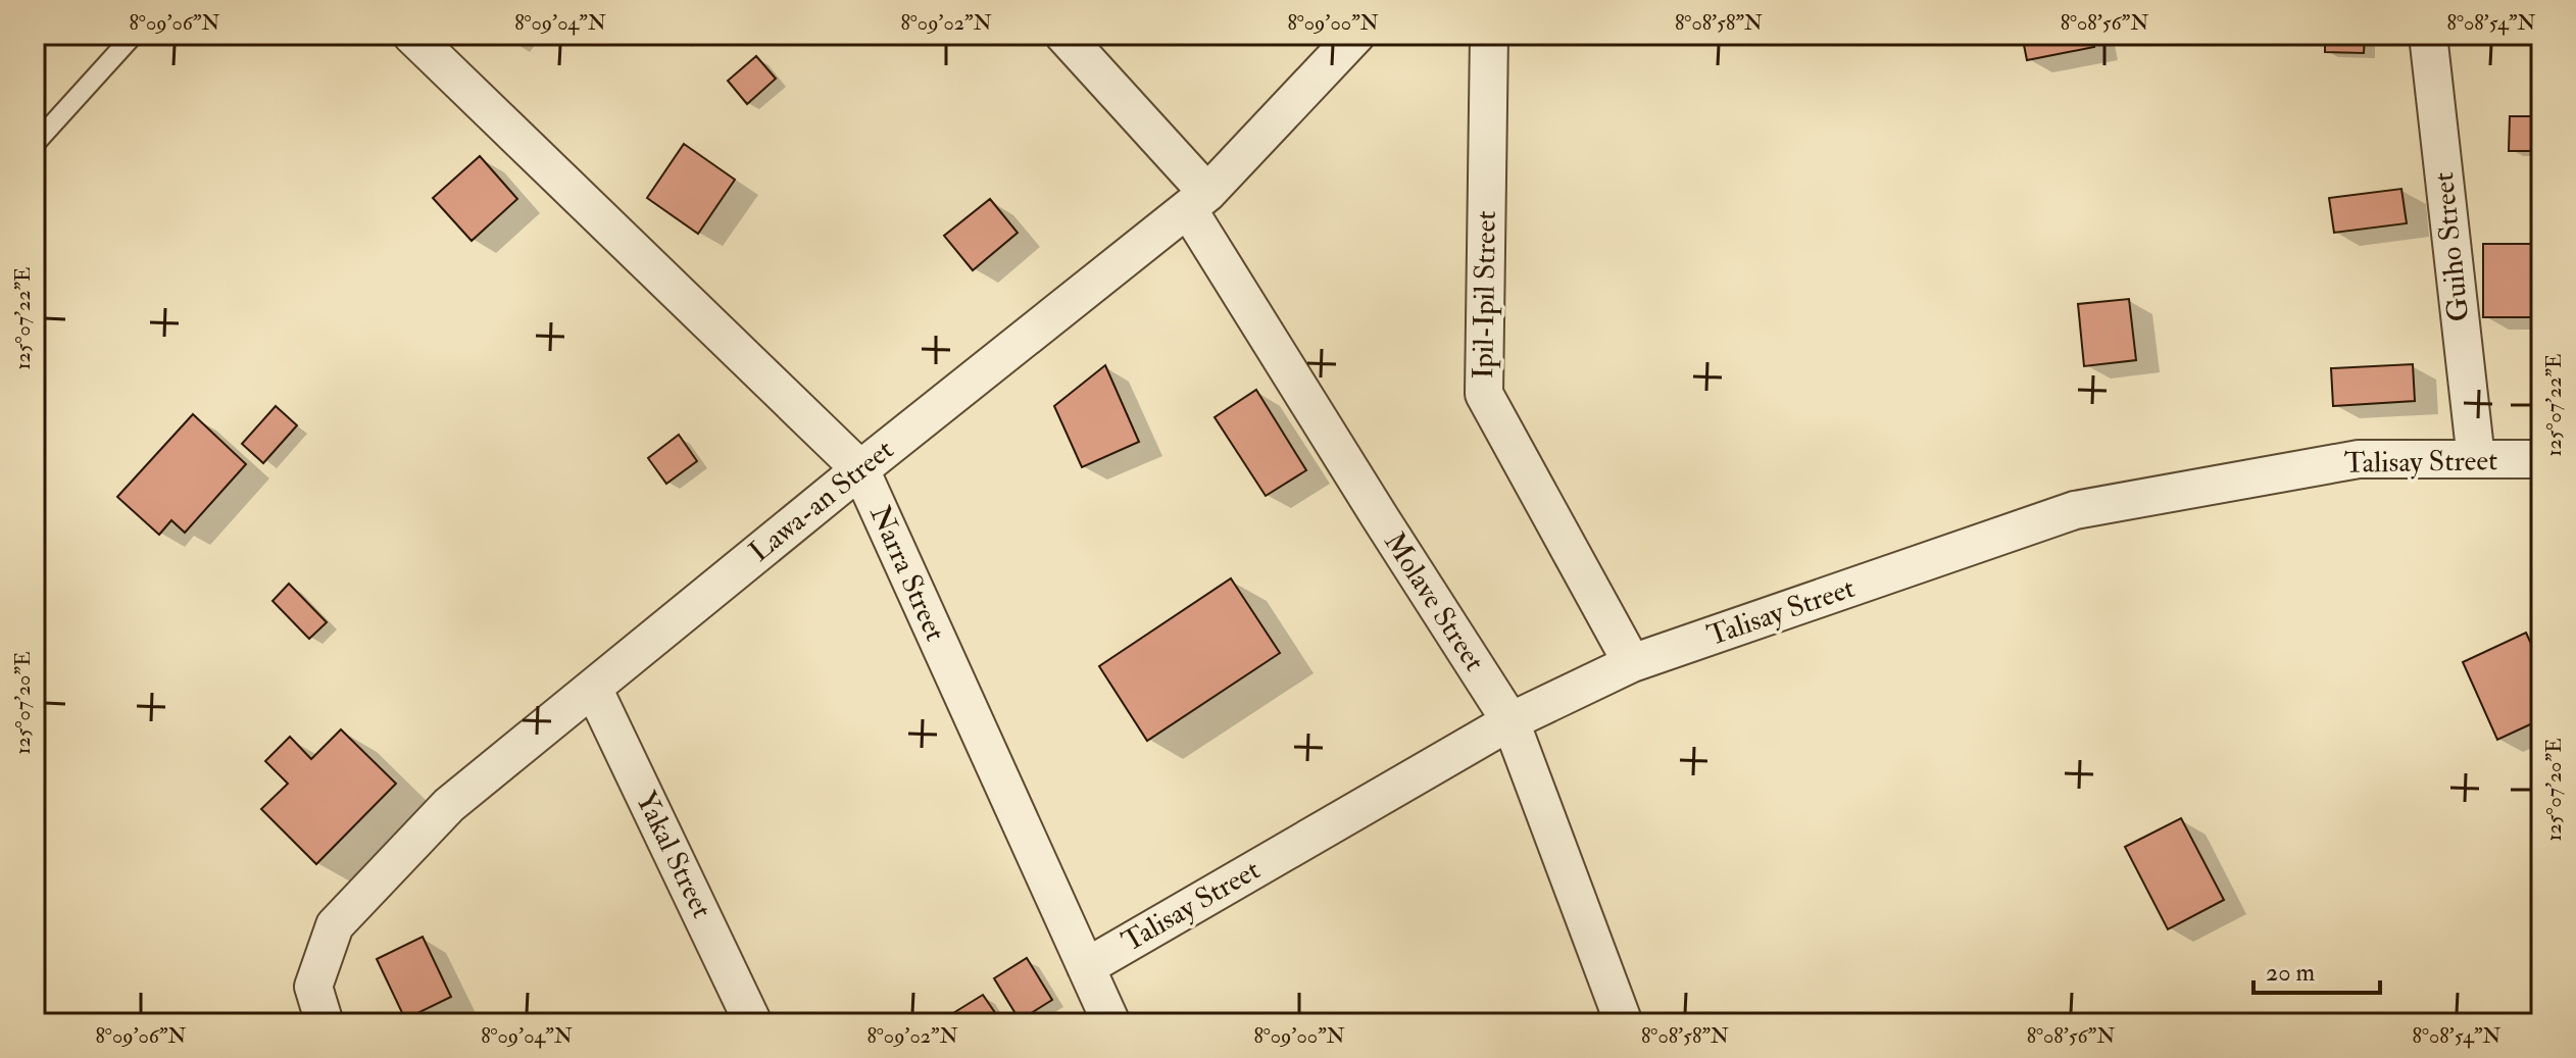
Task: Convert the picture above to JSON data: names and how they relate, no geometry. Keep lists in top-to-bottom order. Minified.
{"streets":{"street":["Guiho Street","Ipil-Ipil Street","Talisay Street","Lawa-an Street","Narra Street","Molave Street","Yakal Street"]},"crossings":[["Guiho Street","Talisay Street"],["Ipil-Ipil Street","Talisay Street"],["Talisay Street","Narra Street"],["Talisay Street","Molave Street"],["Lawa-an Street","Narra Street"],["Lawa-an Street","Molave Street"],["Lawa-an Street","Yakal Street"]],"scale_bar":"20 m","coordinates":["8°09'06\"N","8°09'04\"N","8°09'02\"N","8°09'00\"N","8°08'58\"N","8°08'56\"N","8°08'54\"N","125°07'22\"E","125°07'20\"E"]}
